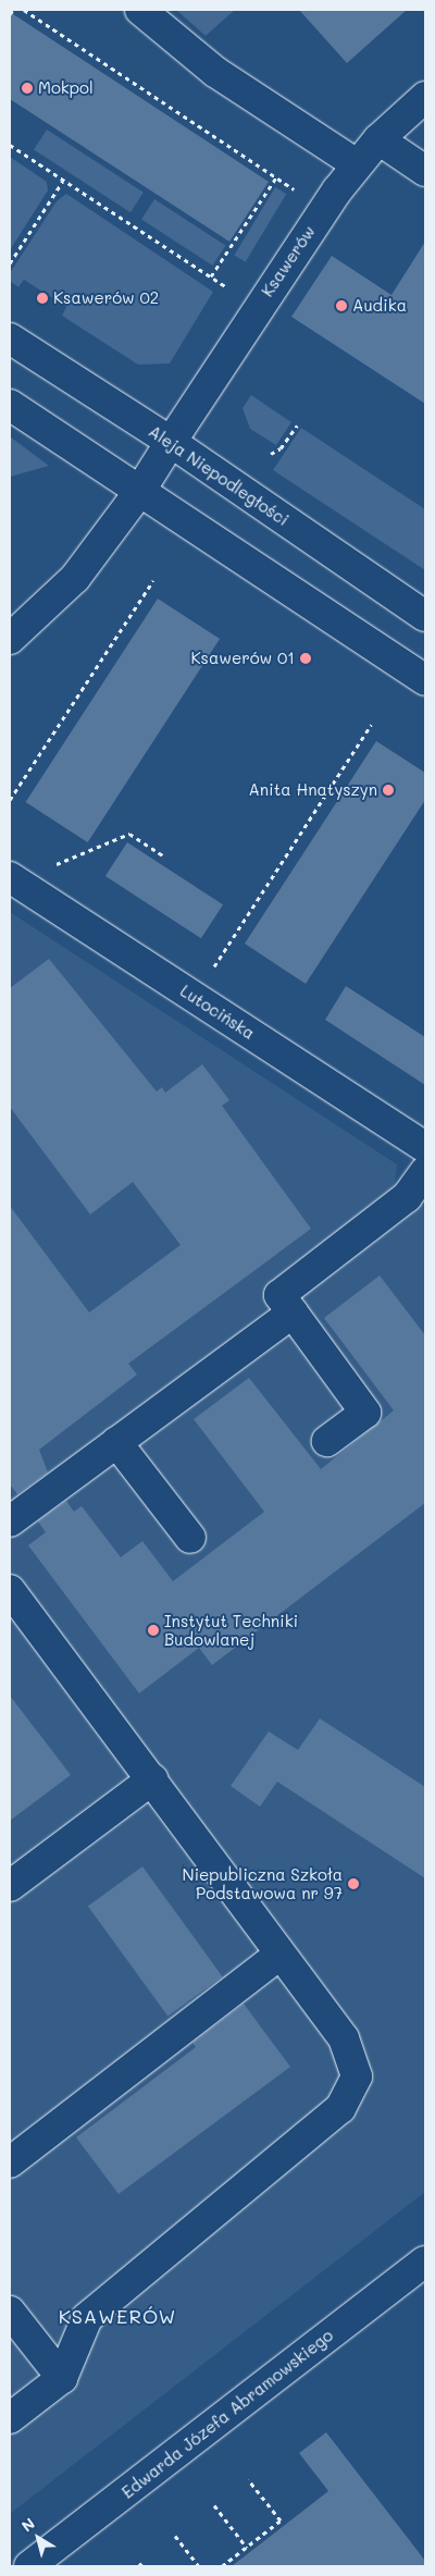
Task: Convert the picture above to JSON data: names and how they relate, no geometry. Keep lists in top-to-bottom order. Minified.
{"streets":{"street":["Ksawerów","Aleja Niepodległości","Lutocińska","Edwarda Józefa Abramowskiego"]},"crossings":[["Ksawerów","Aleja Niepodległości"]],"districts":["KSAWERÓW"],"places":["Mokpol","Ksawerów 02","Audika","Ksawerów 01","Anita Hnatyszyn","Instytut Techniki Budowlanej","Niepubliczna Szkoła Podstawowa nr 97"],"north":"top left"}
